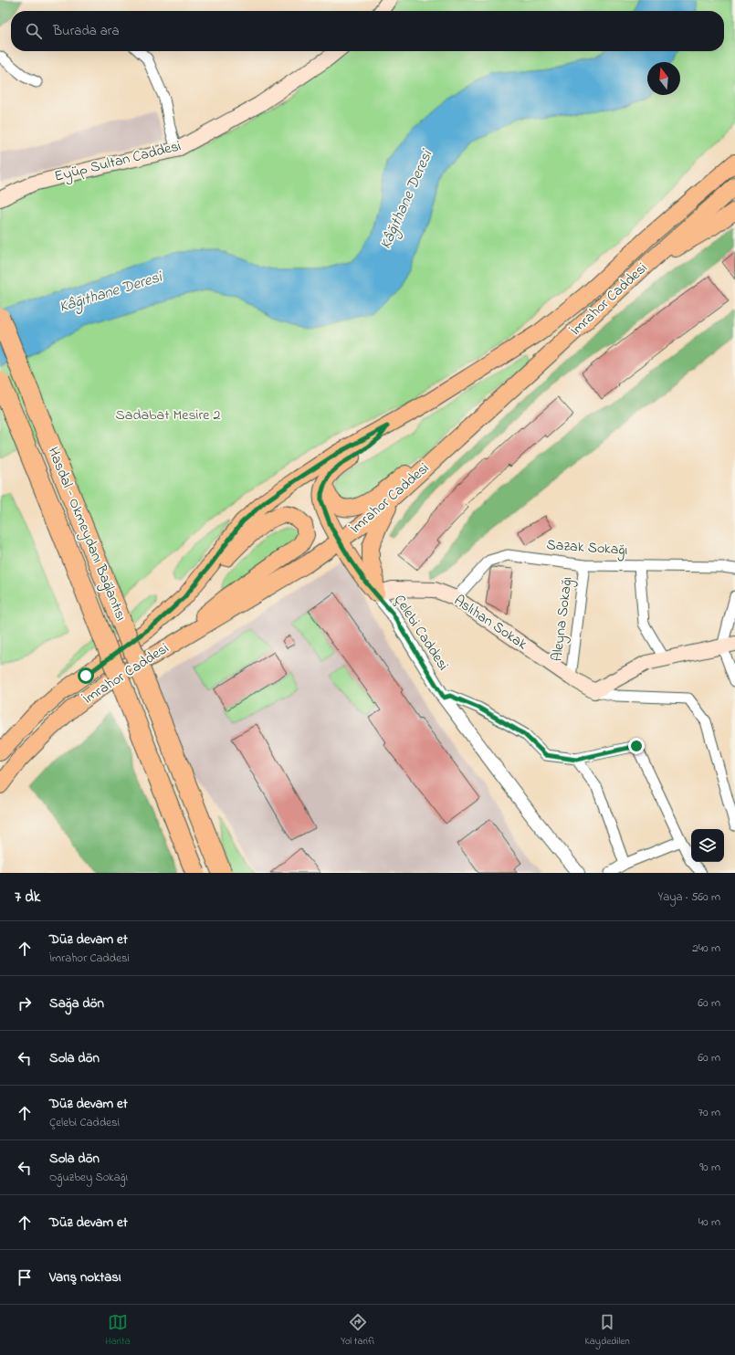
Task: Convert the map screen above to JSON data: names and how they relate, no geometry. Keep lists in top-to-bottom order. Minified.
{"streets":{"highway":["Hasdal - Okmeydanı Bağlantısı"],"main road":["Eyüp Sultan Caddesi","İmrahor Caddesi","Aslıhan Sokak"],"street":["Sazak Sokağı","Aleyna Sokağı","Çelebi Caddesi"]},"crossings":[["Sazak Sokağı","Aleyna Sokağı"],["Sazak Sokağı","Aslıhan Sokak"],["Aleyna Sokağı","Aslıhan Sokak"],["Aslıhan Sokak","Çelebi Caddesi"]],"water":["Kâğıthane Deresi"],"parks":["Sadabat Mesire 2"],"north":"top","page":{"search":"Burada ara","heading":["7 dk","Yaya · 560 m"],"list":[["Düz devam et","İmrahor Caddesi","240 m"],["Sağa dön","60 m"],["Sola dön","60 m"],["Düz devam et","Çelebi Caddesi","70 m"],["Sola dön","Oğuzbey Sokağı","90 m"],["Düz devam et","40 m"],"Varış noktası"],"nav":["Harita","Yol tarifi","Kaydedilen"]}}
